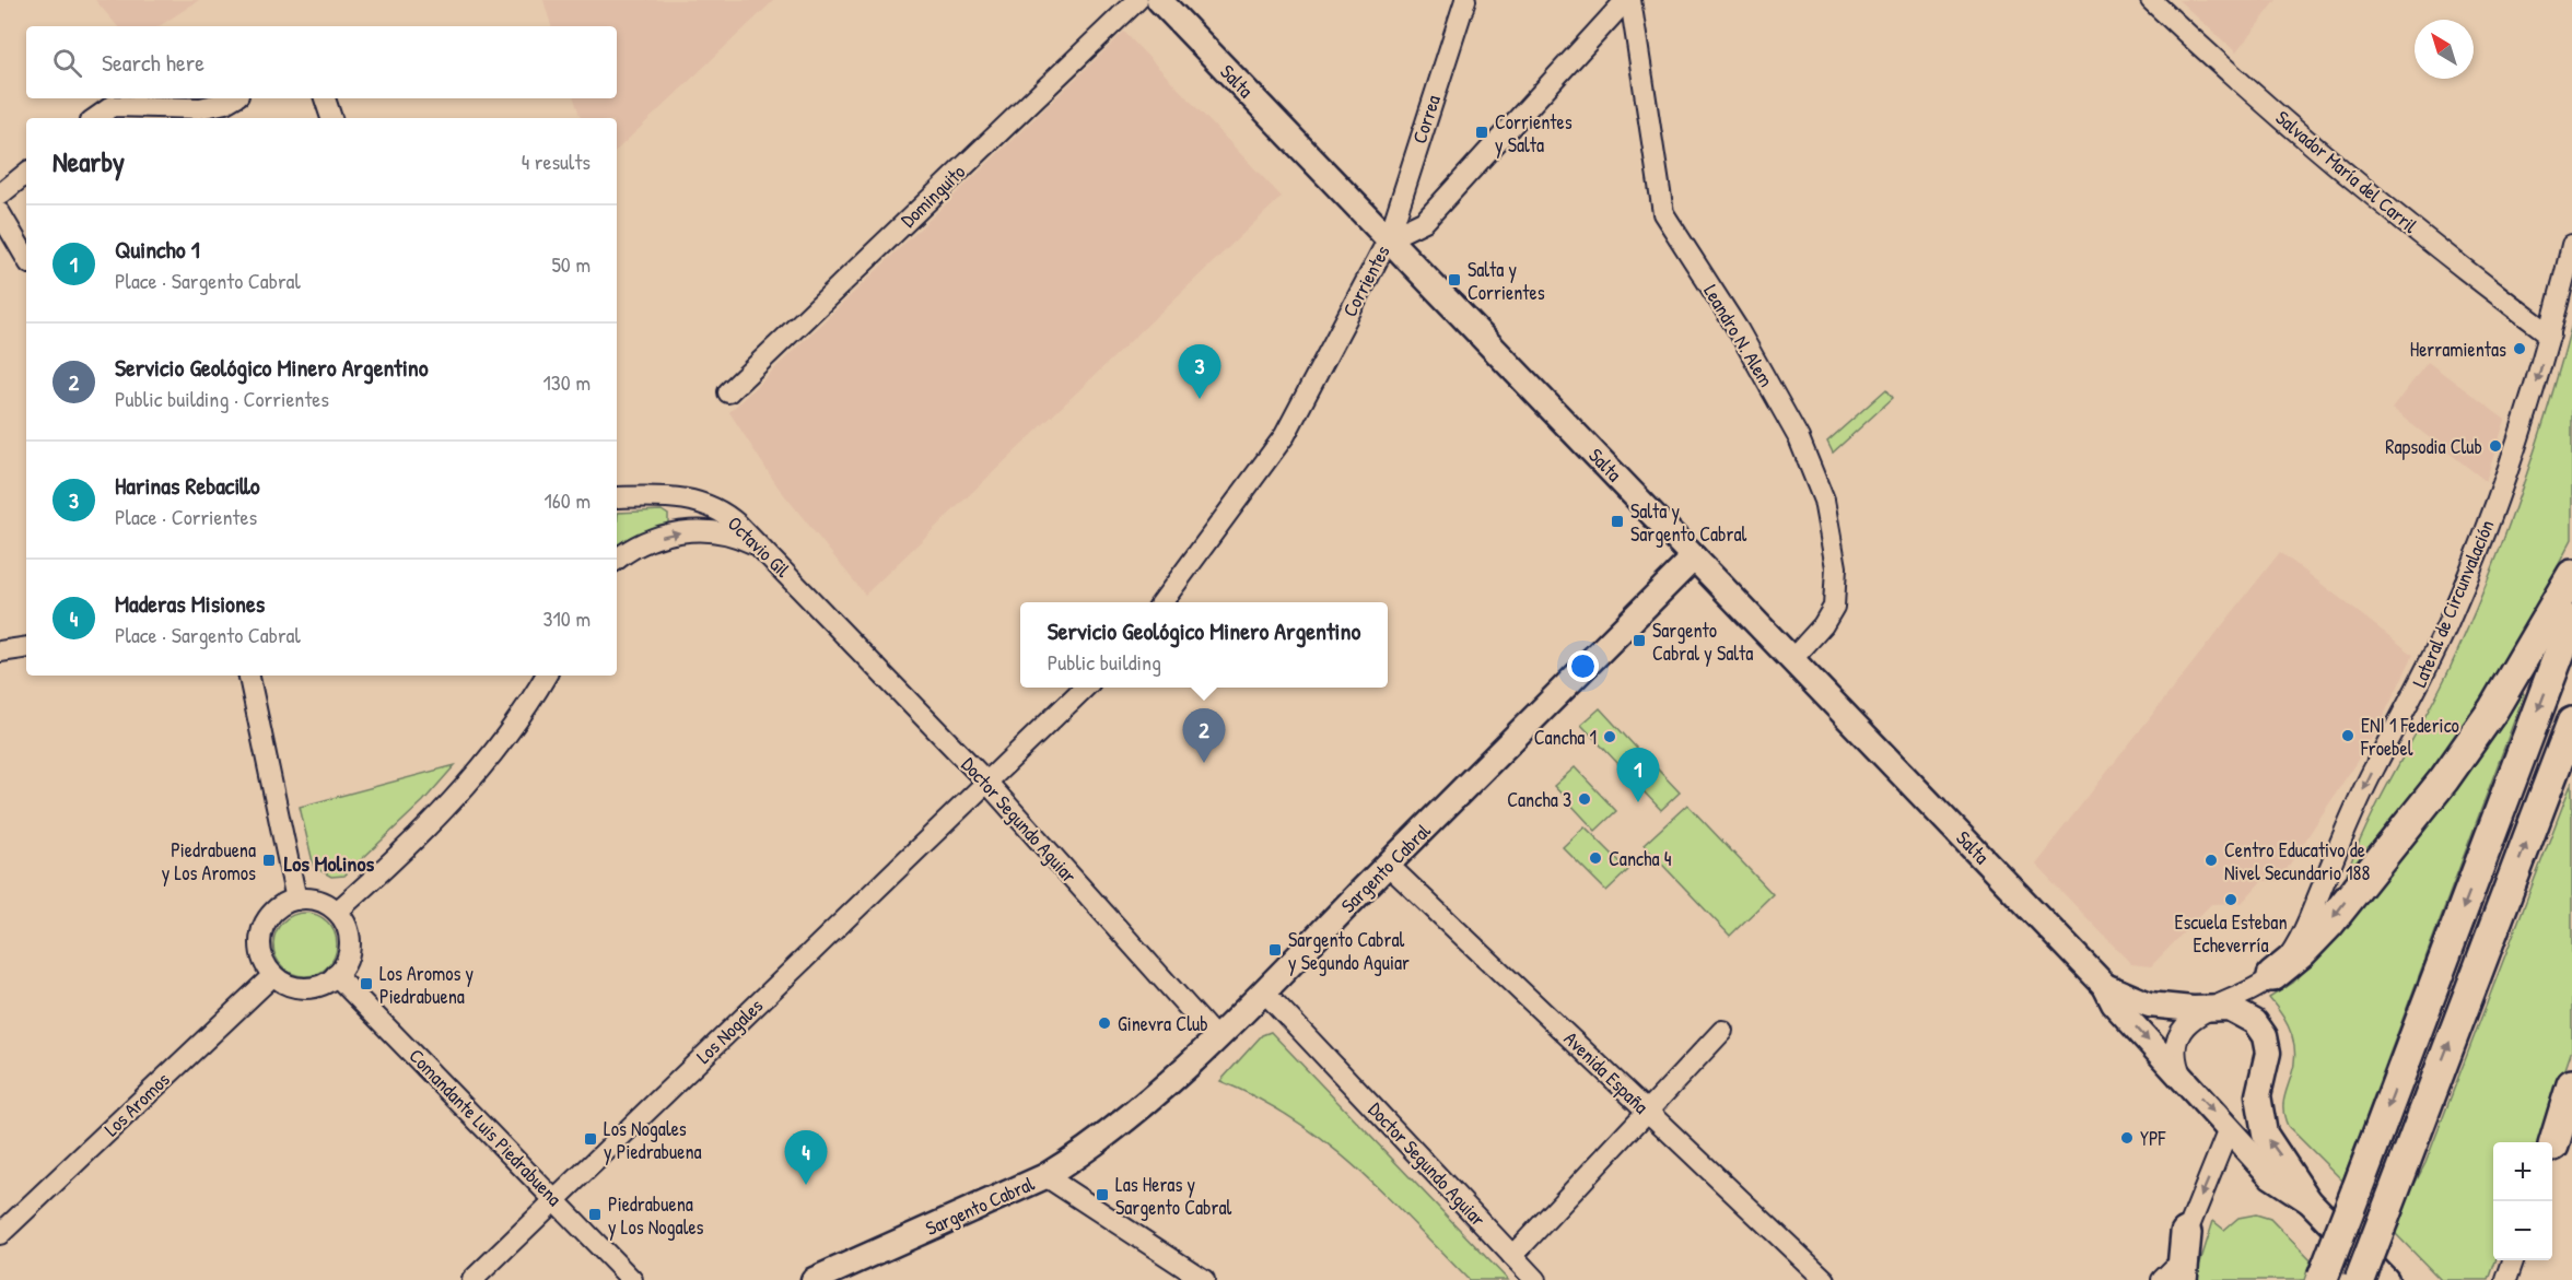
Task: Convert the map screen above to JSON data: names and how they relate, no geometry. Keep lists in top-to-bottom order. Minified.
{"streets":{"main road":["Salta","Sargento Cabral"],"street":["Correa","Salvador María del Carril","Dominguito","Corrientes","Leandro N. Alem","Octavio Gil","Lateral de Circunvalación","Doctor Segundo Aguiar","Los Nogales","Avenida España","Los Aromos","Comandante Luis Piedrabuena"]},"crossings":[["Salta","Correa"],["Salta","Corrientes"],["Salta","Leandro N. Alem"],["Salta","Lateral de Circunvalación"],["Salta","Sargento Cabral"],["Correa","Corrientes"],["Salvador María del Carril","Lateral de Circunvalación"],["Corrientes","Leandro N. Alem"],["Octavio Gil","Doctor Segundo Aguiar"],["Doctor Segundo Aguiar","Sargento Cabral"],["Doctor Segundo Aguiar","Los Nogales"],["Sargento Cabral","Avenida España"],["Los Nogales","Comandante Luis Piedrabuena"],["Los Aromos","Comandante Luis Piedrabuena"]],"one_way":["Lateral de Circunvalación"],"districts":["Los Molinos"],"places":{"transit":["Corrientes y Salta","Salta y Corrientes","Salta y Sargento Cabral","Sargento Cabral y Salta","Piedrabuena y Los Aromos","Sargento Cabral y Segundo Aguiar","Los Aromos y Piedrabuena","Los Nogales y Piedrabuena","Las Heras y Sargento Cabral","Piedrabuena y Los Nogales"],"other":["Herramientas","Rapsodia Club","ENI 1 Federico Froebel","Cancha 1","Cancha 3","Cancha 4","Centro Educativo de Nivel Secundario 188","Escuela Esteban Echeverría","Ginevra Club","YPF"]},"north":"top left","page":{"search":"Search here","heading":["Nearby","4 results"],"list":[{"mark":"1","name":"Quincho 1","note":"Place · Sargento Cabral","value":"50 m"},{"mark":"2","name":"Servicio Geológico Minero Argentino","note":"Public building · Corrientes","value":"130 m"},{"mark":"3","name":"Harinas Rebacillo","note":"Place · Corrientes","value":"160 m"},{"mark":"4","name":"Maderas Misiones","note":"Place · Sargento Cabral","value":"310 m"}],"pins":["3","2","1","4"],"popup":["Servicio Geológico Minero Argentino","Public building"],"map_buttons":["+","−"]}}
